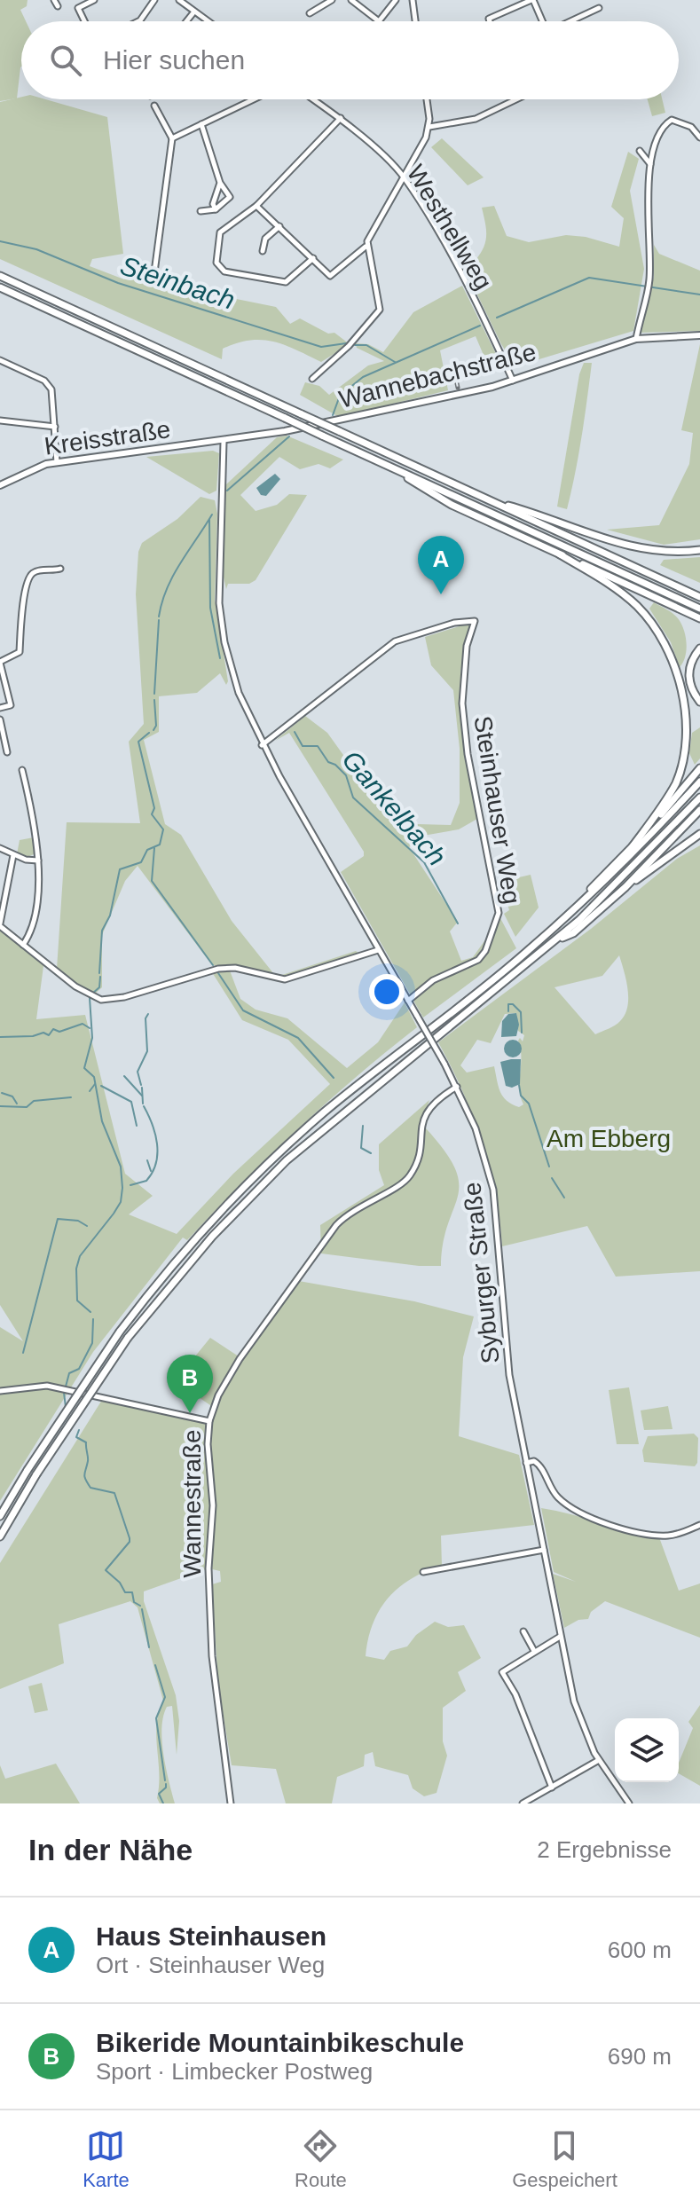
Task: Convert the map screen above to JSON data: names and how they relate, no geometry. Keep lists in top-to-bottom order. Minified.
{"streets":{"main road":["Wannebachstraße","Kreisstraße"],"street":["Westhellweg","Steinhauser Weg","Syburger Straße","Wannestraße"]},"crossings":[["Westhellweg","Wannebachstraße"],["Wannebachstraße","Kreisstraße"],["Wannebachstraße","Syburger Straße"],["Kreisstraße","Syburger Straße"],["Steinhauser Weg","Syburger Straße"],["Syburger Straße","Wannestraße"]],"water":["Steinbach","Gankelbach"],"parks":["Am Ebberg"],"page":{"search":"Hier suchen","pins":["A","B"],"heading":["In der Nähe","2 Ergebnisse"],"list":[{"mark":"A","name":"Haus Steinhausen","note":"Ort · Steinhauser Weg","value":"600 m"},{"mark":"B","name":"Bikeride Mountainbikeschule","note":"Sport · Limbecker Postweg","value":"690 m"}],"nav":["Karte","Route","Gespeichert"]}}
